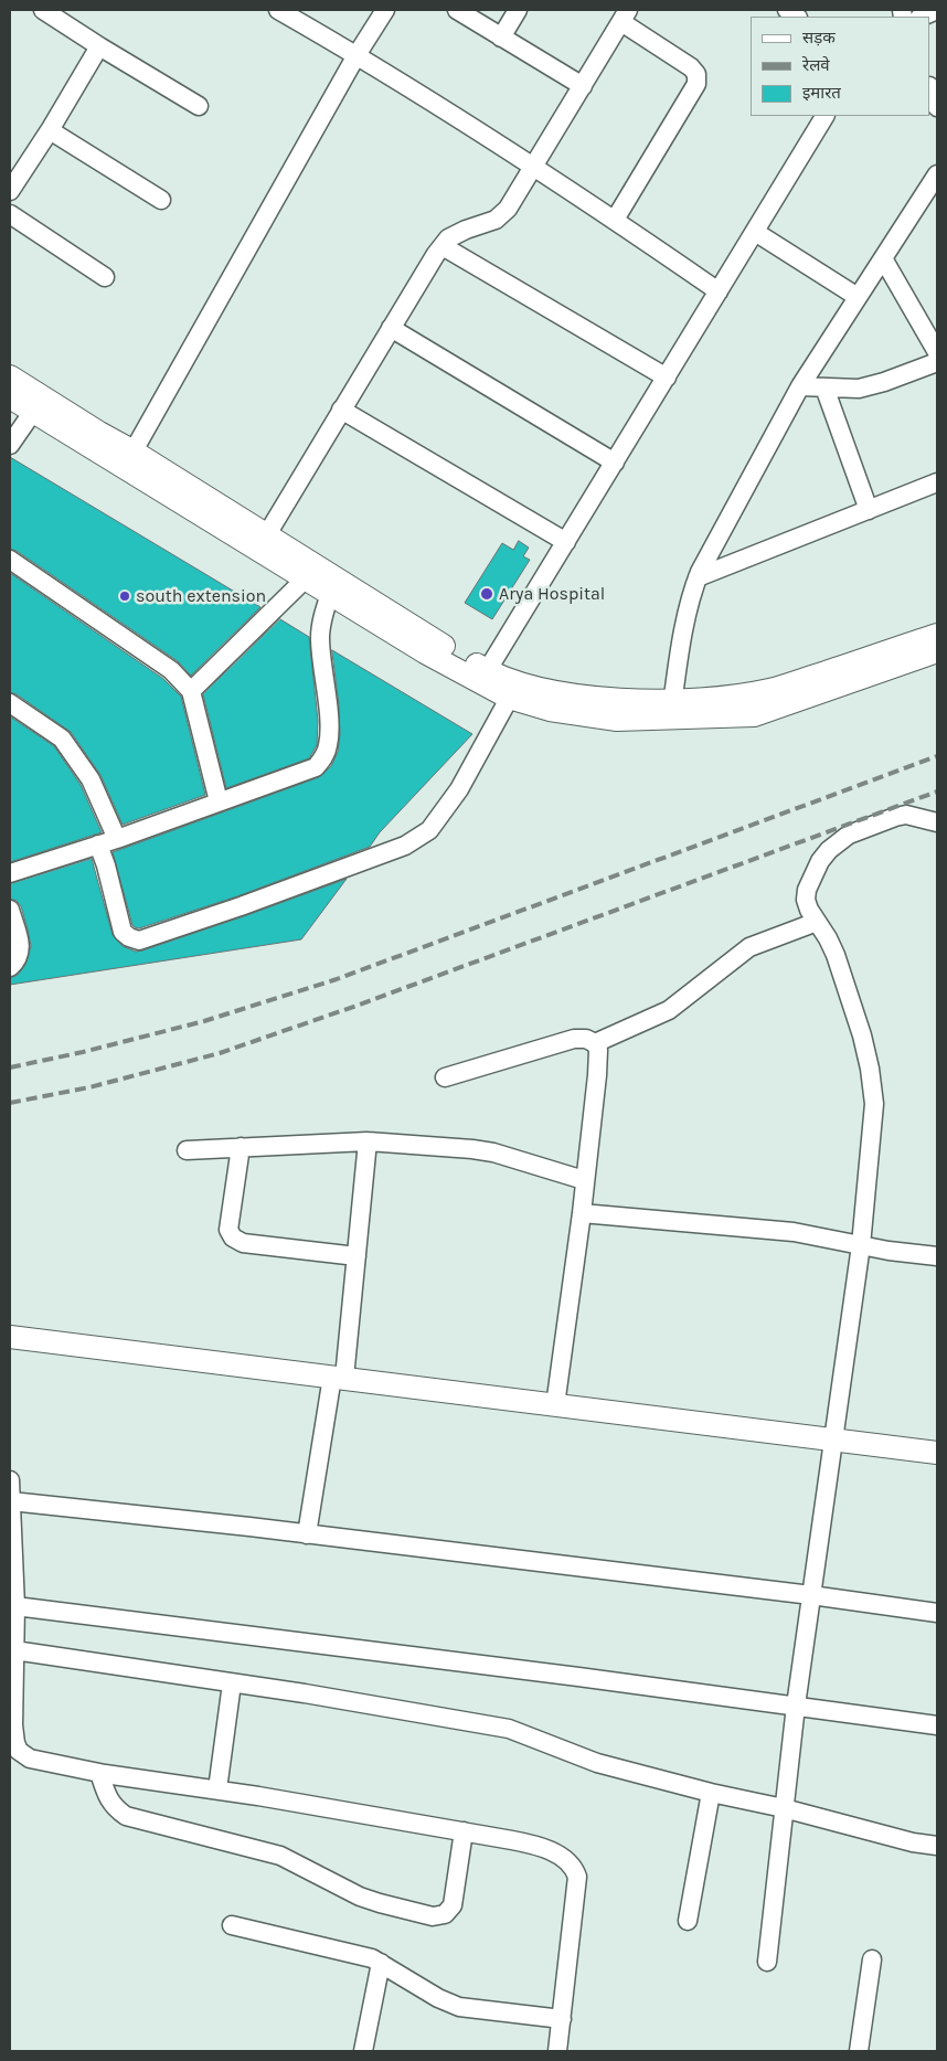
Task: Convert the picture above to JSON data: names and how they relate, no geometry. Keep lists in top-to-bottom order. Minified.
{"places":["Arya Hospital","south extension"],"legend":["सड़क","रेलवे","इमारत"]}
